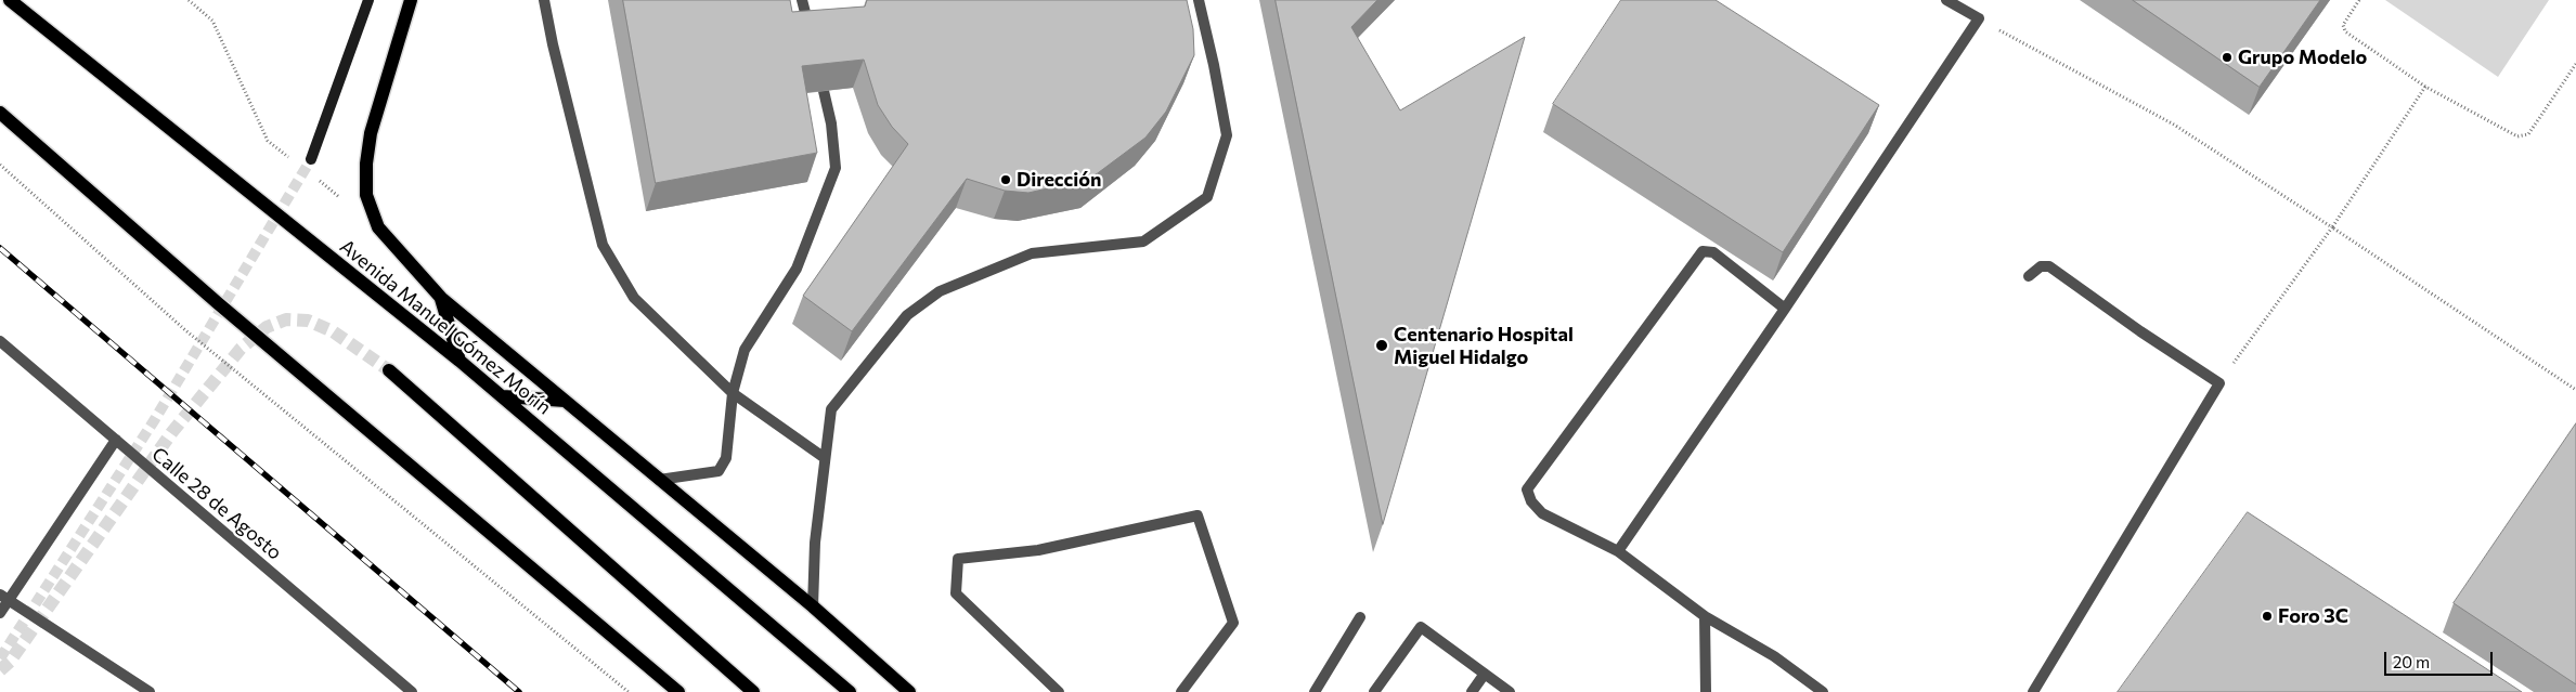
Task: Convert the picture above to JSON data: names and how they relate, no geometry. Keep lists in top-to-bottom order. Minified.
{"streets":{"main road":["Avenida Manuel Gómez Morín"],"street":["Calle 28 de Agosto"]},"places":["Grupo Modelo","Dirección","Centenario Hospital Miguel Hidalgo","Foro 3C"],"scale_bar":"20 m"}
